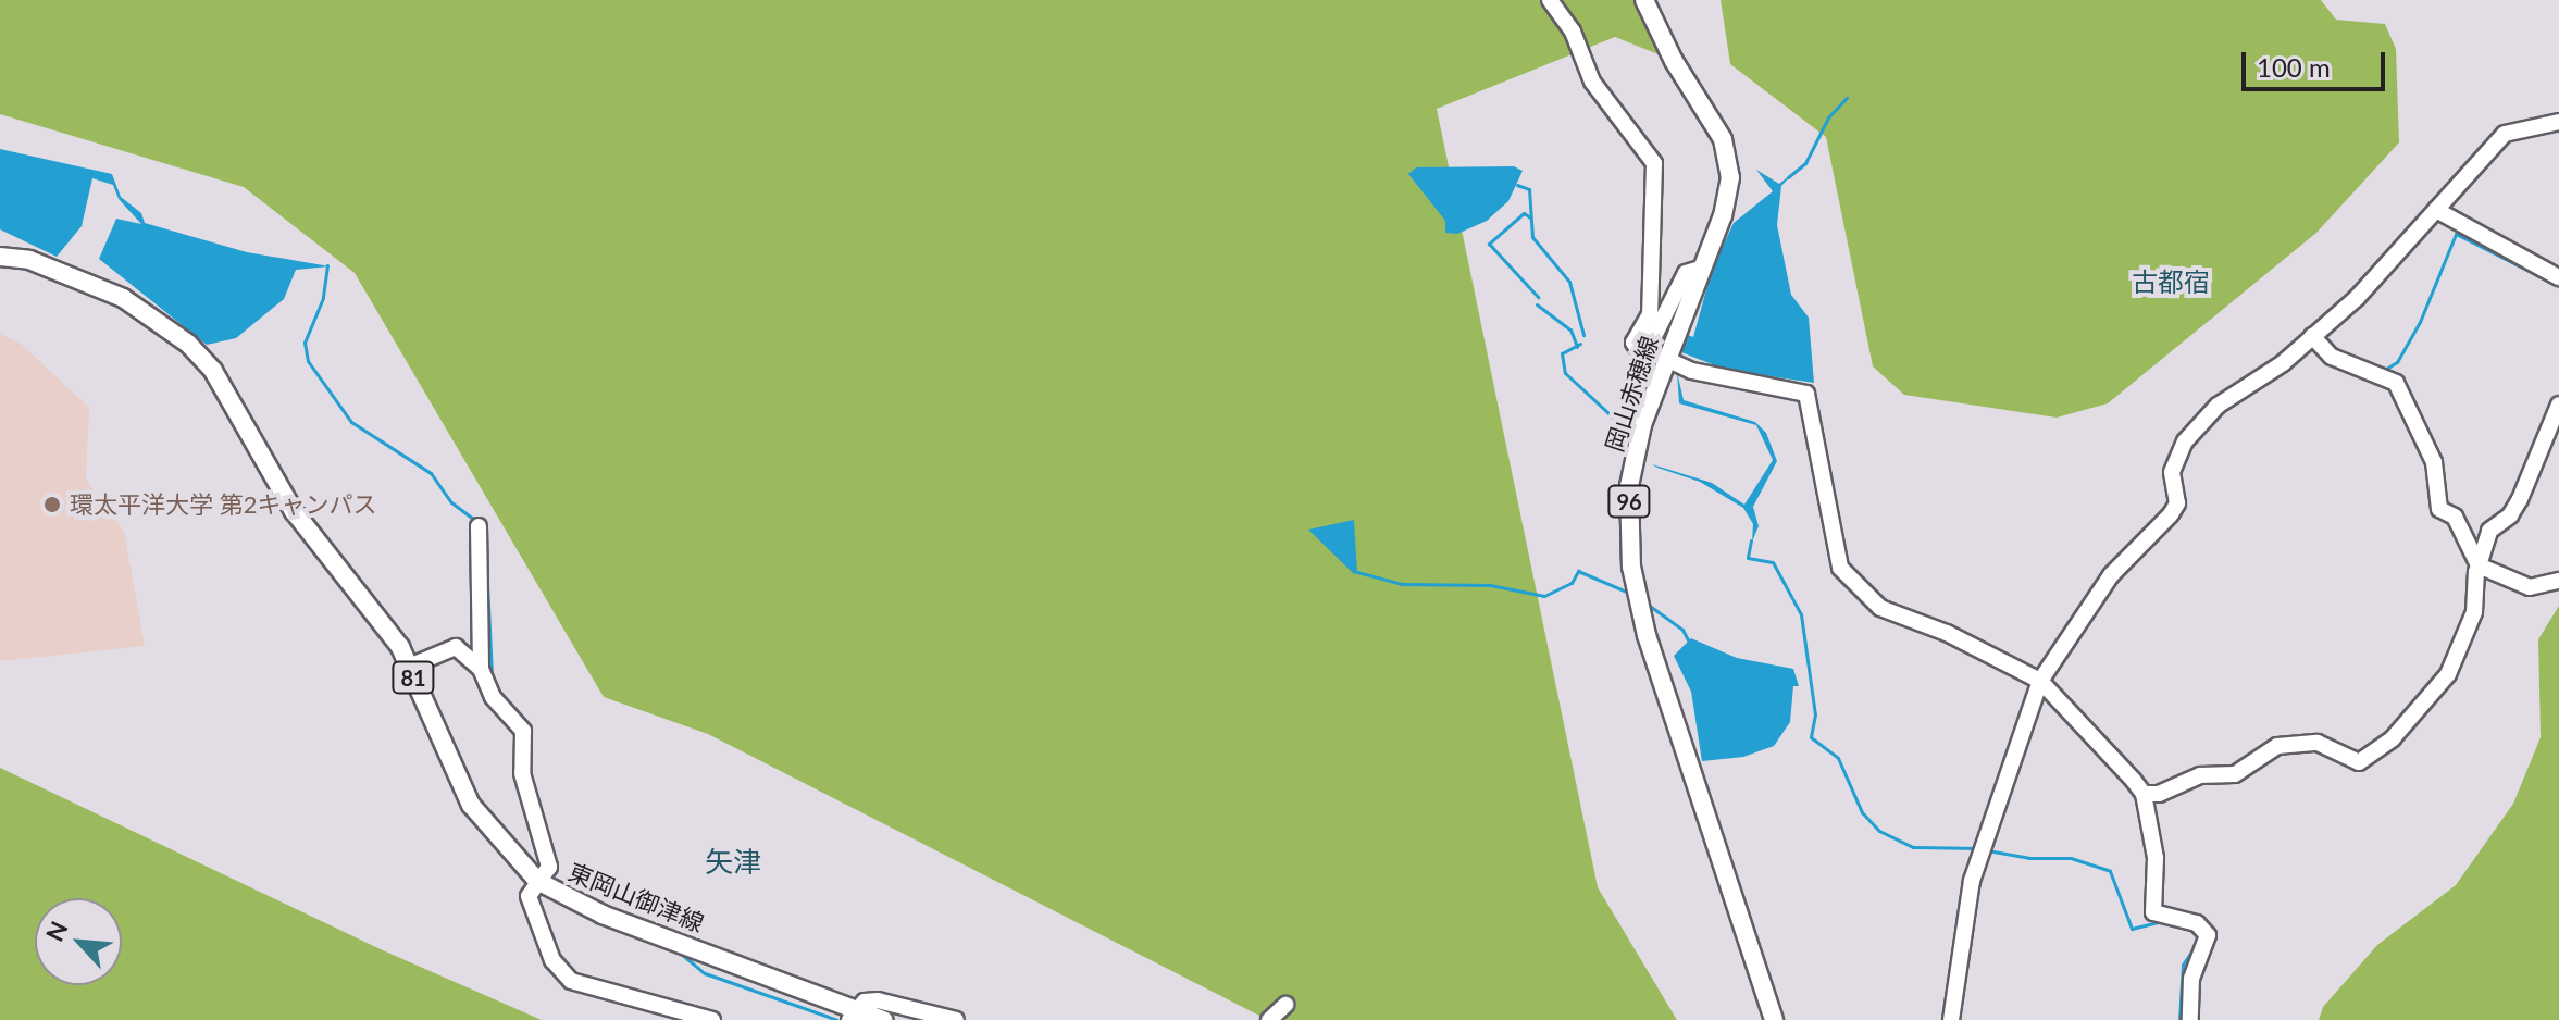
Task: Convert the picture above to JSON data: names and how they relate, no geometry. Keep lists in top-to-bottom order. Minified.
{"streets":{"main road":["岡山赤穂線","96","81","東岡山御津線"]},"districts":["古都宿","矢津"],"places":["環太平洋大学 第2キャンパス"],"scale_bar":"100 m","north":"top left"}
